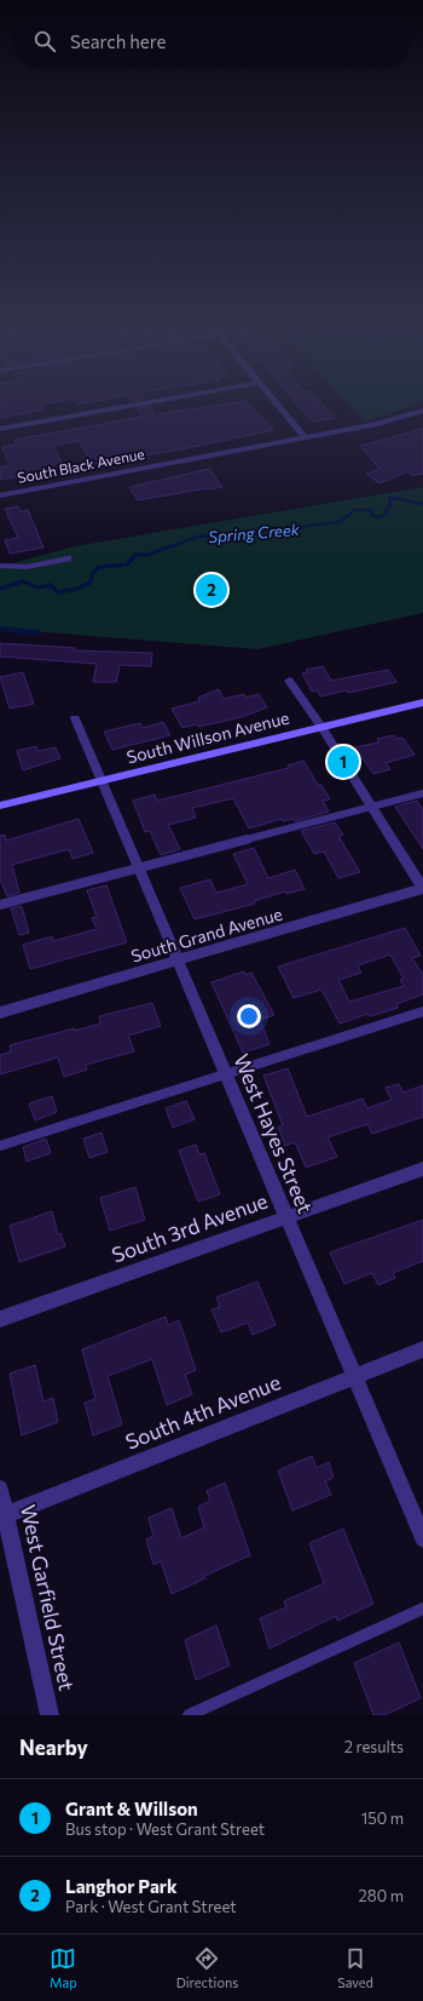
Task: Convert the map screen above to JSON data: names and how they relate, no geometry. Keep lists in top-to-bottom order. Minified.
{"streets":{"main road":["South Willson Avenue"],"street":["South Black Avenue","South Grand Avenue","West Hayes Street","South 3rd Avenue","South 4th Avenue","West Garfield Street"]},"crossings":[["South Willson Avenue","West Hayes Street"],["South Grand Avenue","West Hayes Street"],["West Hayes Street","South 3rd Avenue"],["West Hayes Street","South 4th Avenue"],["South 4th Avenue","West Garfield Street"]],"water":["Spring Creek"],"page":{"search":"Search here","pins":["2","1"],"heading":["Nearby","2 results"],"list":[{"mark":"1","name":"Grant & Willson","note":"Bus stop · West Grant Street","value":"150 m"},{"mark":"2","name":"Langhor Park","note":"Park · West Grant Street","value":"280 m"}],"nav":["Map","Directions","Saved"]}}
